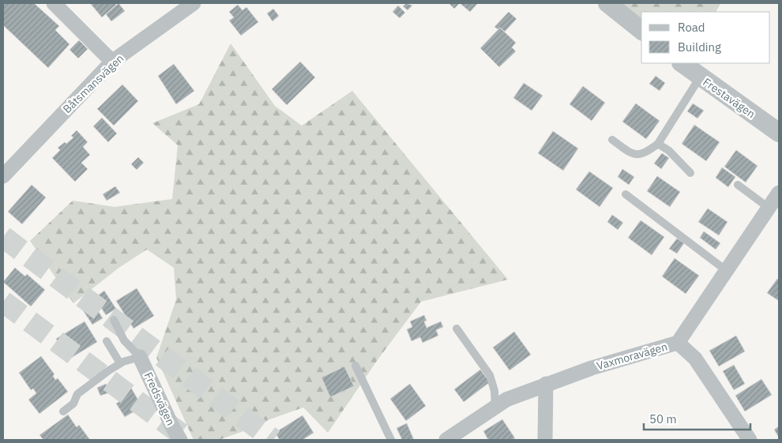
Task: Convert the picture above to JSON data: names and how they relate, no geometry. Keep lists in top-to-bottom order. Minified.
{"streets":{"street":["Båtsmansvägen","Frestavägen","Vaxmoravägen","Fredsvägen"]},"legend":["Road","Building"],"scale_bar":"50 m"}
